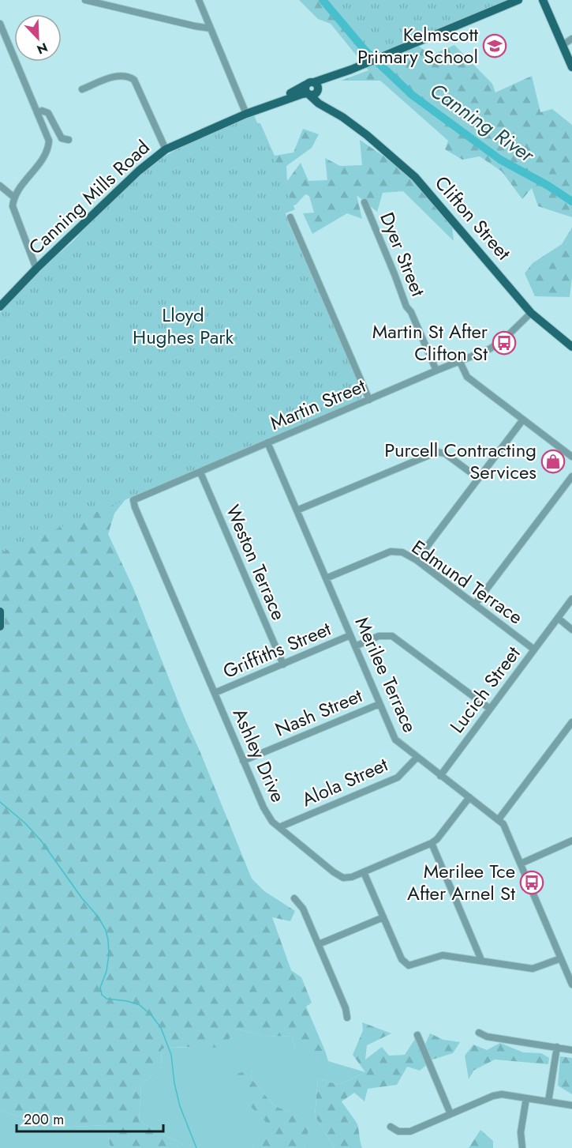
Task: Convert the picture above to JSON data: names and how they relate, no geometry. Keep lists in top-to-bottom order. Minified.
{"streets":{"main road":["Canning Mills Road","Clifton Street"],"street":["Dyer Street","Martin Street","Weston Terrace","Edmund Terrace","Griffiths Street","Merilee Terrace","Lucich Street","Nash Street","Ashley Drive","Alola Street"]},"crossings":[["Canning Mills Road","Clifton Street"],["Clifton Street","Martin Street"],["Dyer Street","Martin Street"],["Martin Street","Weston Terrace"],["Martin Street","Merilee Terrace"],["Martin Street","Ashley Drive"],["Weston Terrace","Griffiths Street"],["Edmund Terrace","Merilee Terrace"],["Edmund Terrace","Lucich Street"],["Griffiths Street","Merilee Terrace"],["Griffiths Street","Ashley Drive"],["Merilee Terrace","Lucich Street"],["Merilee Terrace","Nash Street"],["Merilee Terrace","Ashley Drive"],["Merilee Terrace","Alola Street"],["Nash Street","Ashley Drive"],["Ashley Drive","Alola Street"]],"water":["Canning River"],"parks":["Lloyd Hughes Park"],"places":{"school or university":["Kelmscott Primary School"],"bus stop":["Martin St After Clifton St","Merilee Tce After Arnel St"],"shop":["Purcell Contracting Services"]},"scale_bar":"200 m","north":"bottom right"}
